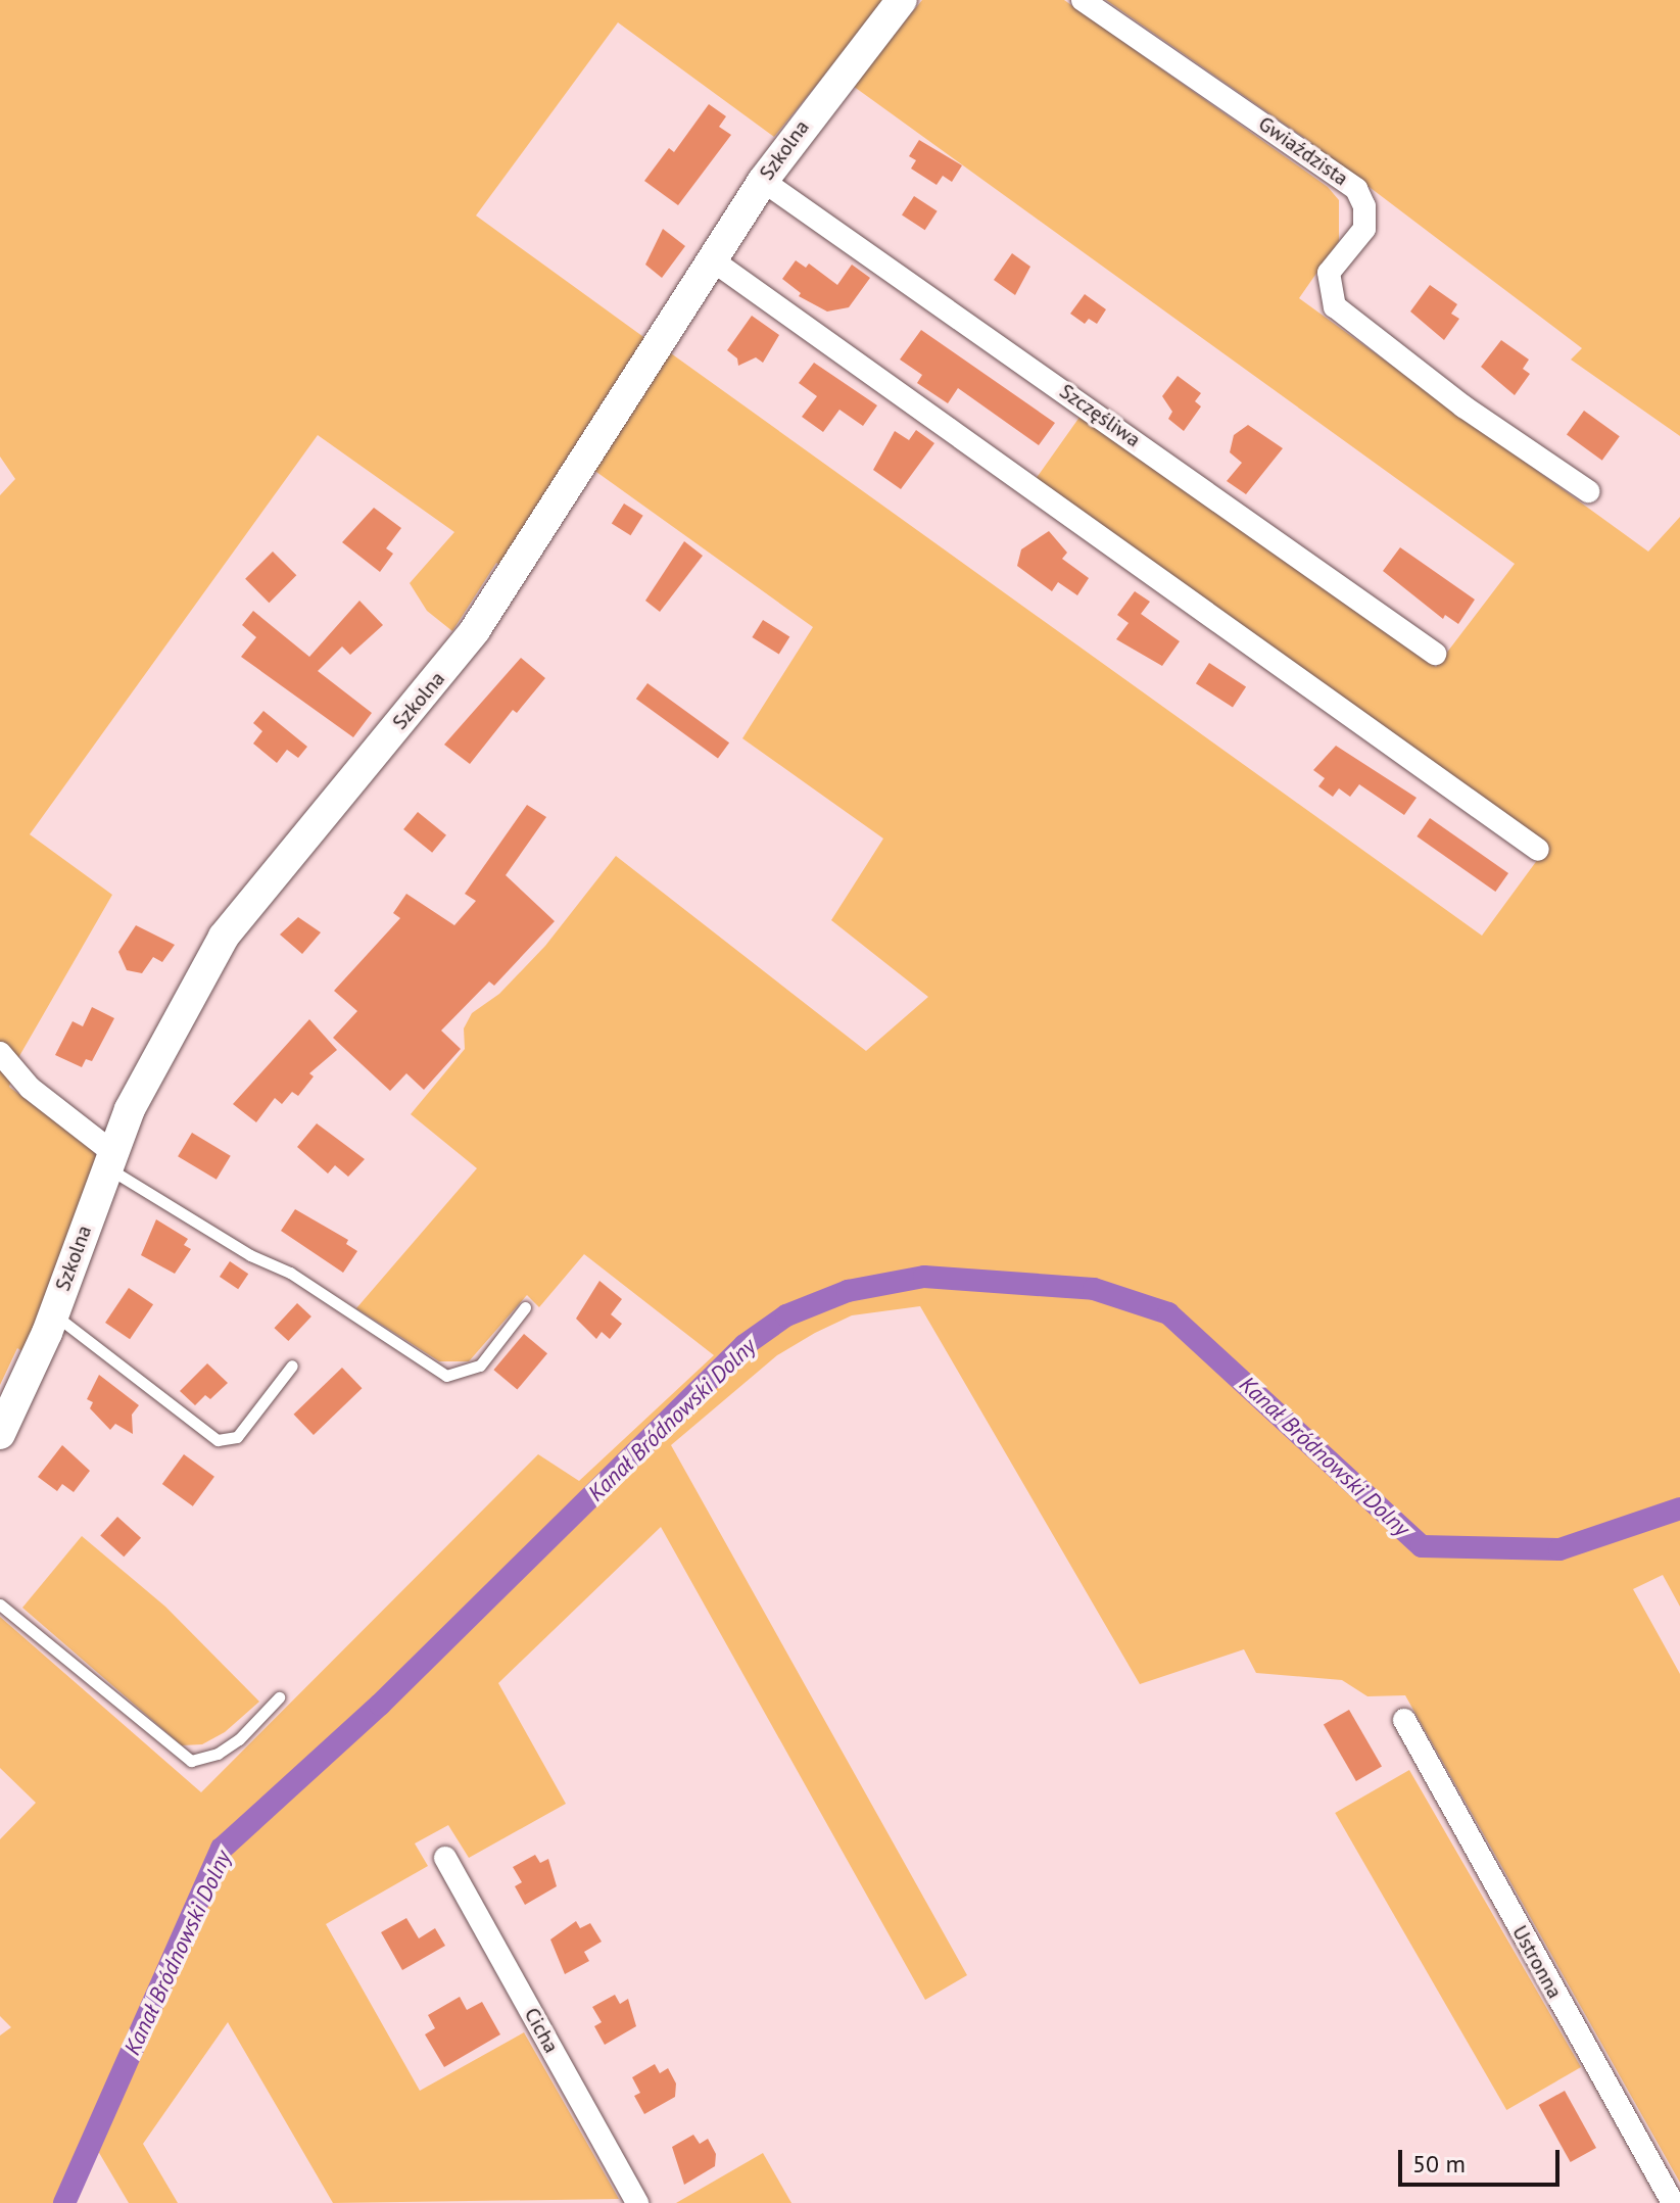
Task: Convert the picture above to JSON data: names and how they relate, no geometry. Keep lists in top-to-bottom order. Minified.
{"streets":{"street":["Szkolna","Gwiaździsta","Szczęśliwa","Ustronna","Cicha"]},"crossings":[["Szkolna","Szczęśliwa"]],"water":["Kanał Bródnowski Dolny"],"scale_bar":"50 m"}
